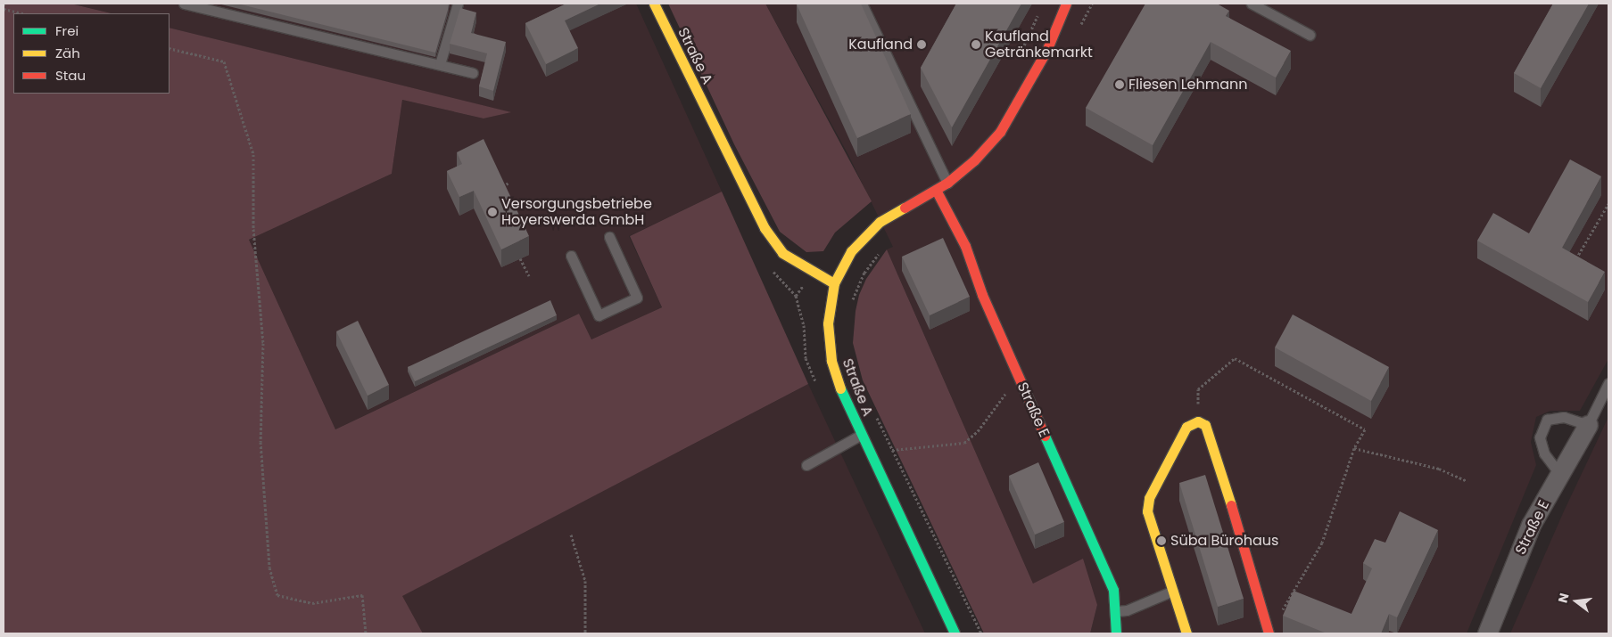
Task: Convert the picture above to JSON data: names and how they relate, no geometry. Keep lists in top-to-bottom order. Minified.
{"streets":{"street":["Straße A","Straße E"]},"places":["Kaufland","Kaufland Getränkemarkt","Fliesen Lehmann","Versorgungsbetriebe Hoyerswerda GmbH","Süba Bürohaus"],"legend":["Frei","Zäh","Stau"],"north":"left"}
